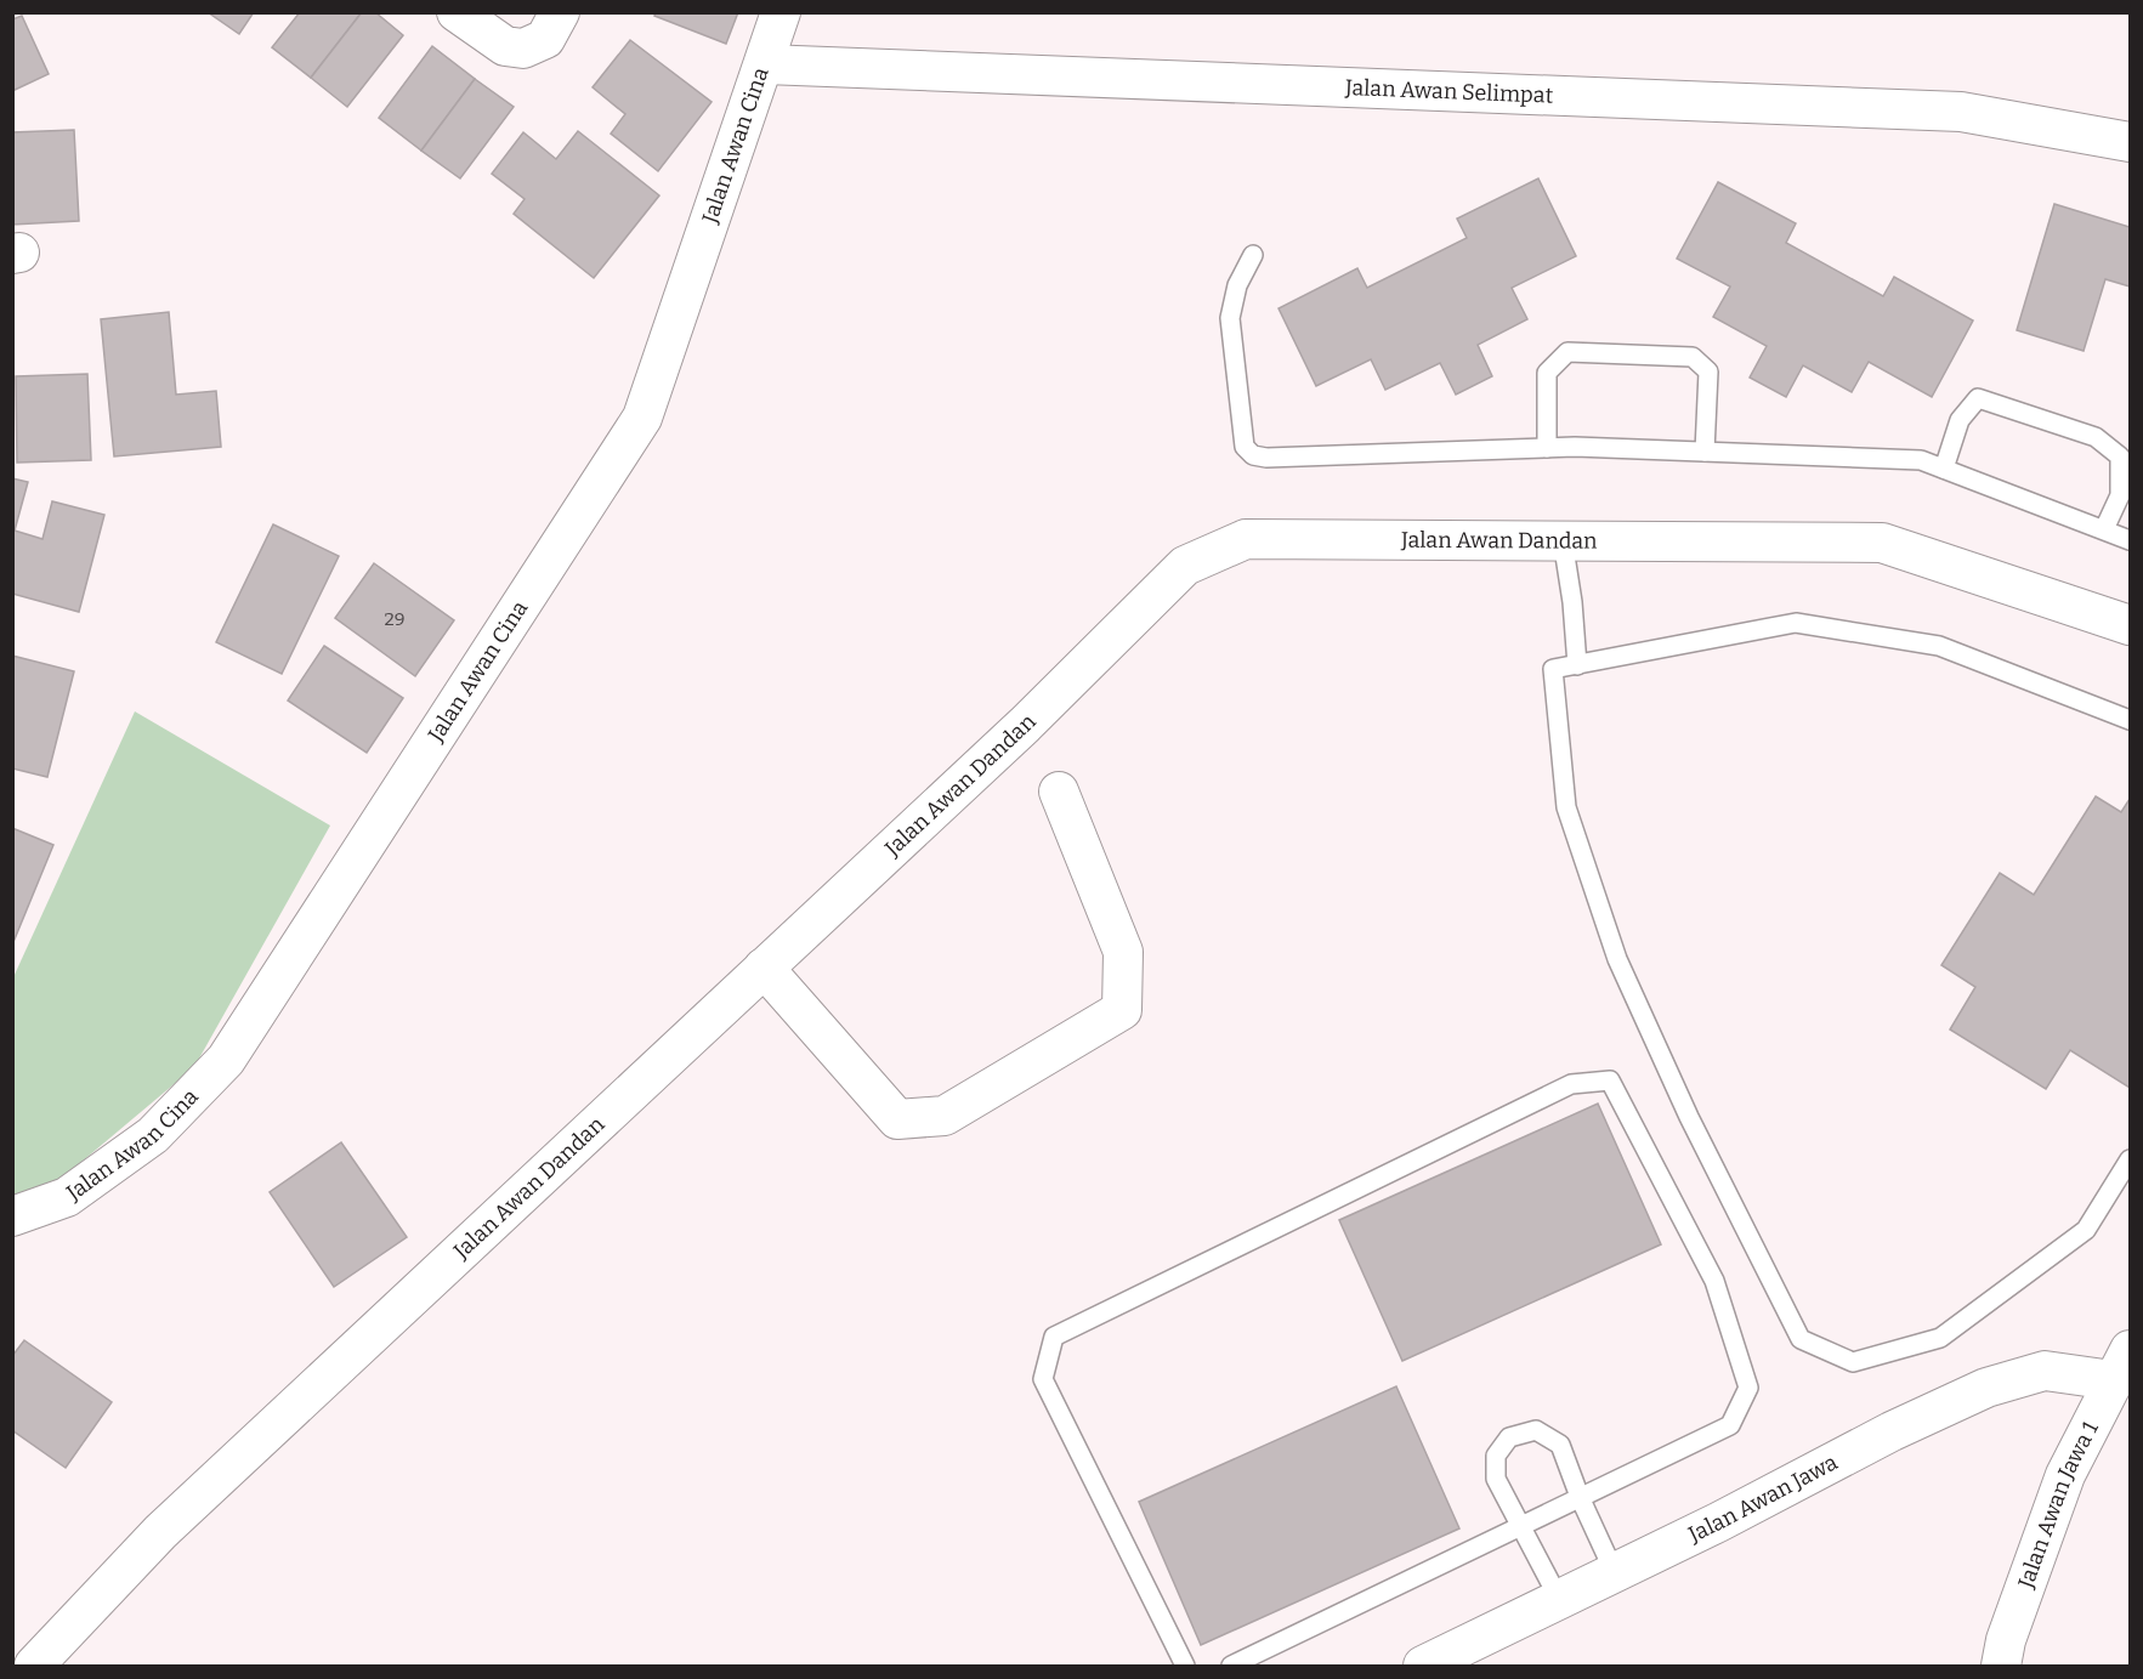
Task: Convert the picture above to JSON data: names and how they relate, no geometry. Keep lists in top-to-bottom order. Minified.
{"streets":{"street":["Jalan Awan Selimpat","Jalan Awan Cina","Jalan Awan Dandan","Jalan Awan Jawa","Jalan Awan Jawa 1"]},"crossings":[["Jalan Awan Selimpat","Jalan Awan Cina"],["Jalan Awan Jawa","Jalan Awan Jawa 1"]],"house_numbers":["29"]}
